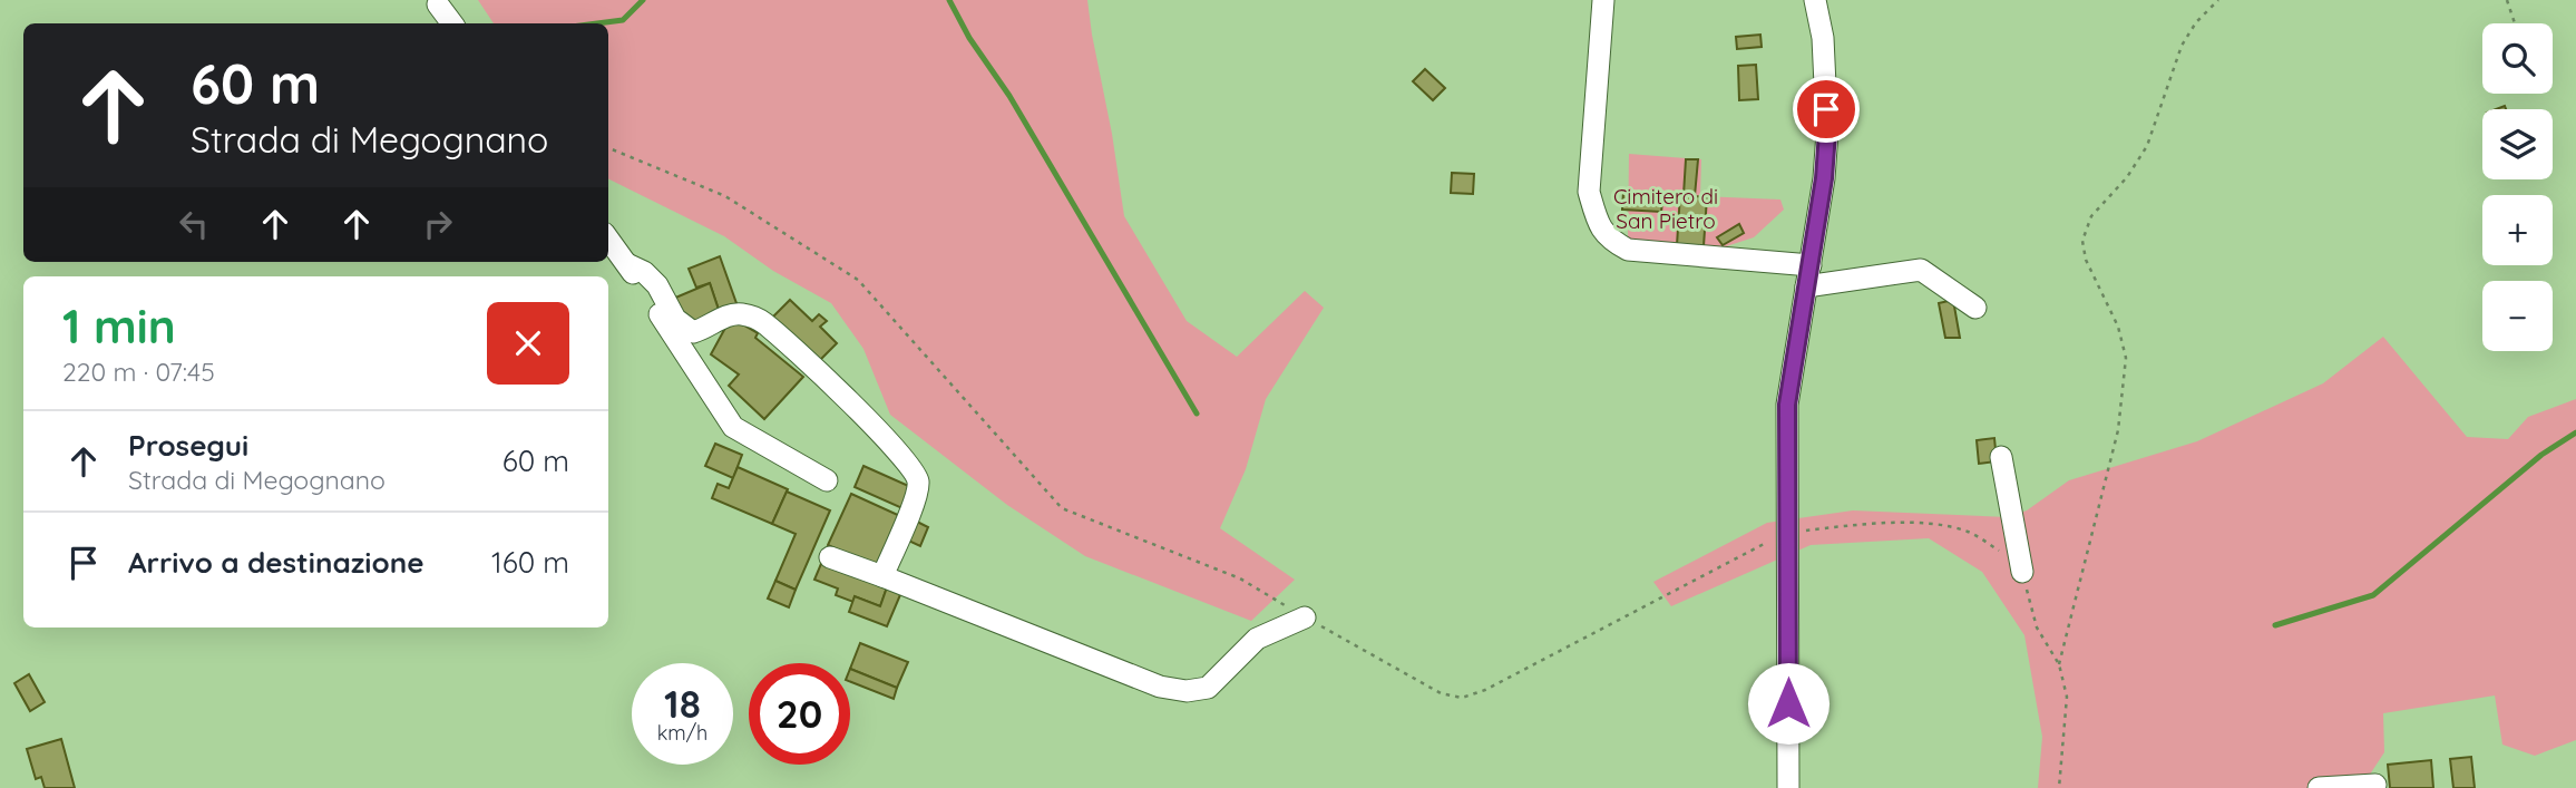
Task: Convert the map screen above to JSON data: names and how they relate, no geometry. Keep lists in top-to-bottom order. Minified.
{"parks":["Cimitero di San Pietro"],"page":{"map_buttons":["+","−"],"turn":["60 m","Strada di Megognano"],"heading":["1 min","220 m · 07:45"],"list":[{"name":"Prosegui","note":"Strada di Megognano","value":"60 m"},{"name":"Arrivo a destinazione","value":"160 m"}],"speed":"18 km/h","limit":"20"}}
